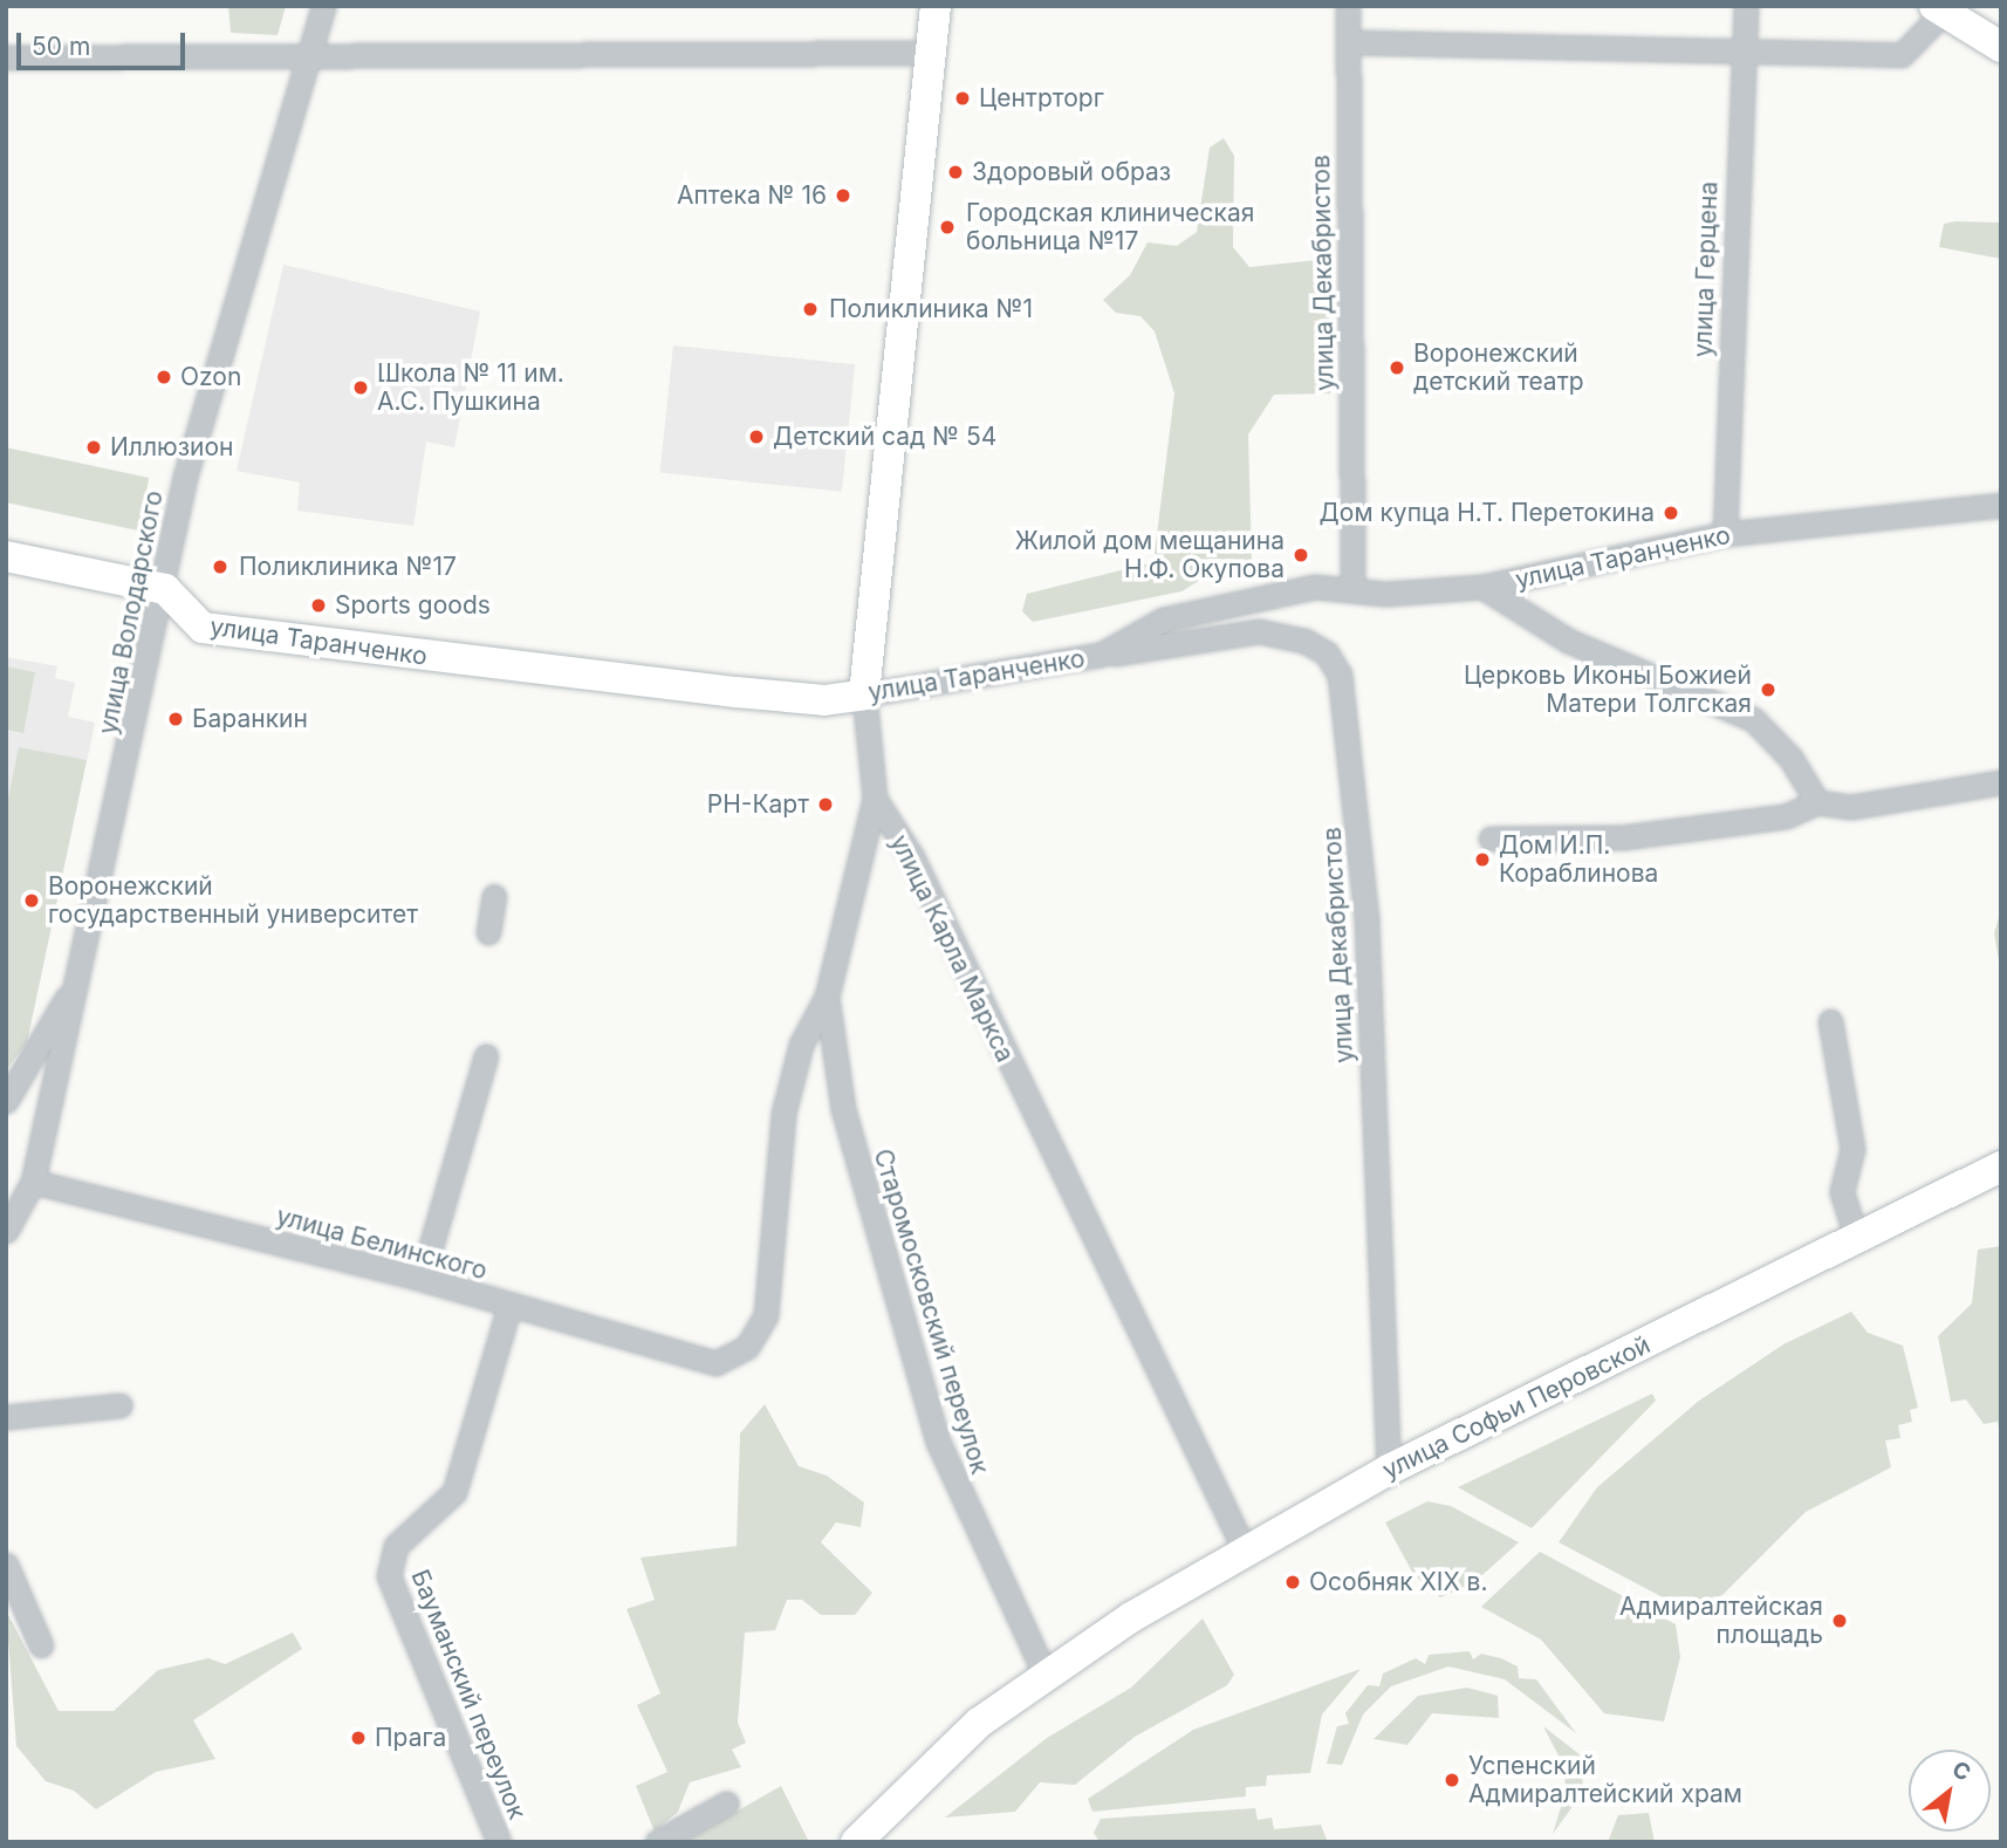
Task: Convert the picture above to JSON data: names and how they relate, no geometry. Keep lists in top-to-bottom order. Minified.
{"streets":{"street":["улица Герцена","улица Декабристов","улица Таранченко","улица Володарского","улица Карла Маркса","улица Белинского","Старомосковский переулок","улица Софьи Перовской","Бауманский переулок"]},"crossings":[["улица Герцена","улица Таранченко"],["улица Декабристов","улица Таранченко"],["улица Декабристов","улица Софьи Перовской"],["улица Таранченко","улица Володарского"],["улица Таранченко","улица Карла Маркса"],["улица Володарского","улица Белинского"],["улица Карла Маркса","улица Софьи Перовской"],["улица Белинского","Старомосковский переулок"],["улица Белинского","Бауманский переулок"],["Старомосковский переулок","улица Софьи Перовской"]],"places":["Центрторг","Здоровый образ","Аптека № 16","Городская клиническая больница №17","Поликлиника №1","Воронежский детский театр","Ozon","Школа № 11 им. А.С. Пушкина","Детский сад № 54","Иллюзион","Дом купца Н.Т. Перетокина","Жилой дом мещанина Н.Ф. Окупова","Поликлиника №17","Sports goods","Церковь Иконы Божией Матери Толгская","Баранкин","РН-Карт","Дом И.П. Кораблинова","Воронежский государственный университет","Особняк XIX в.","Адмиралтейская площадь","Прага","Успенский Адмиралтейский храм"],"scale_bar":"50 m","north":"top right"}
